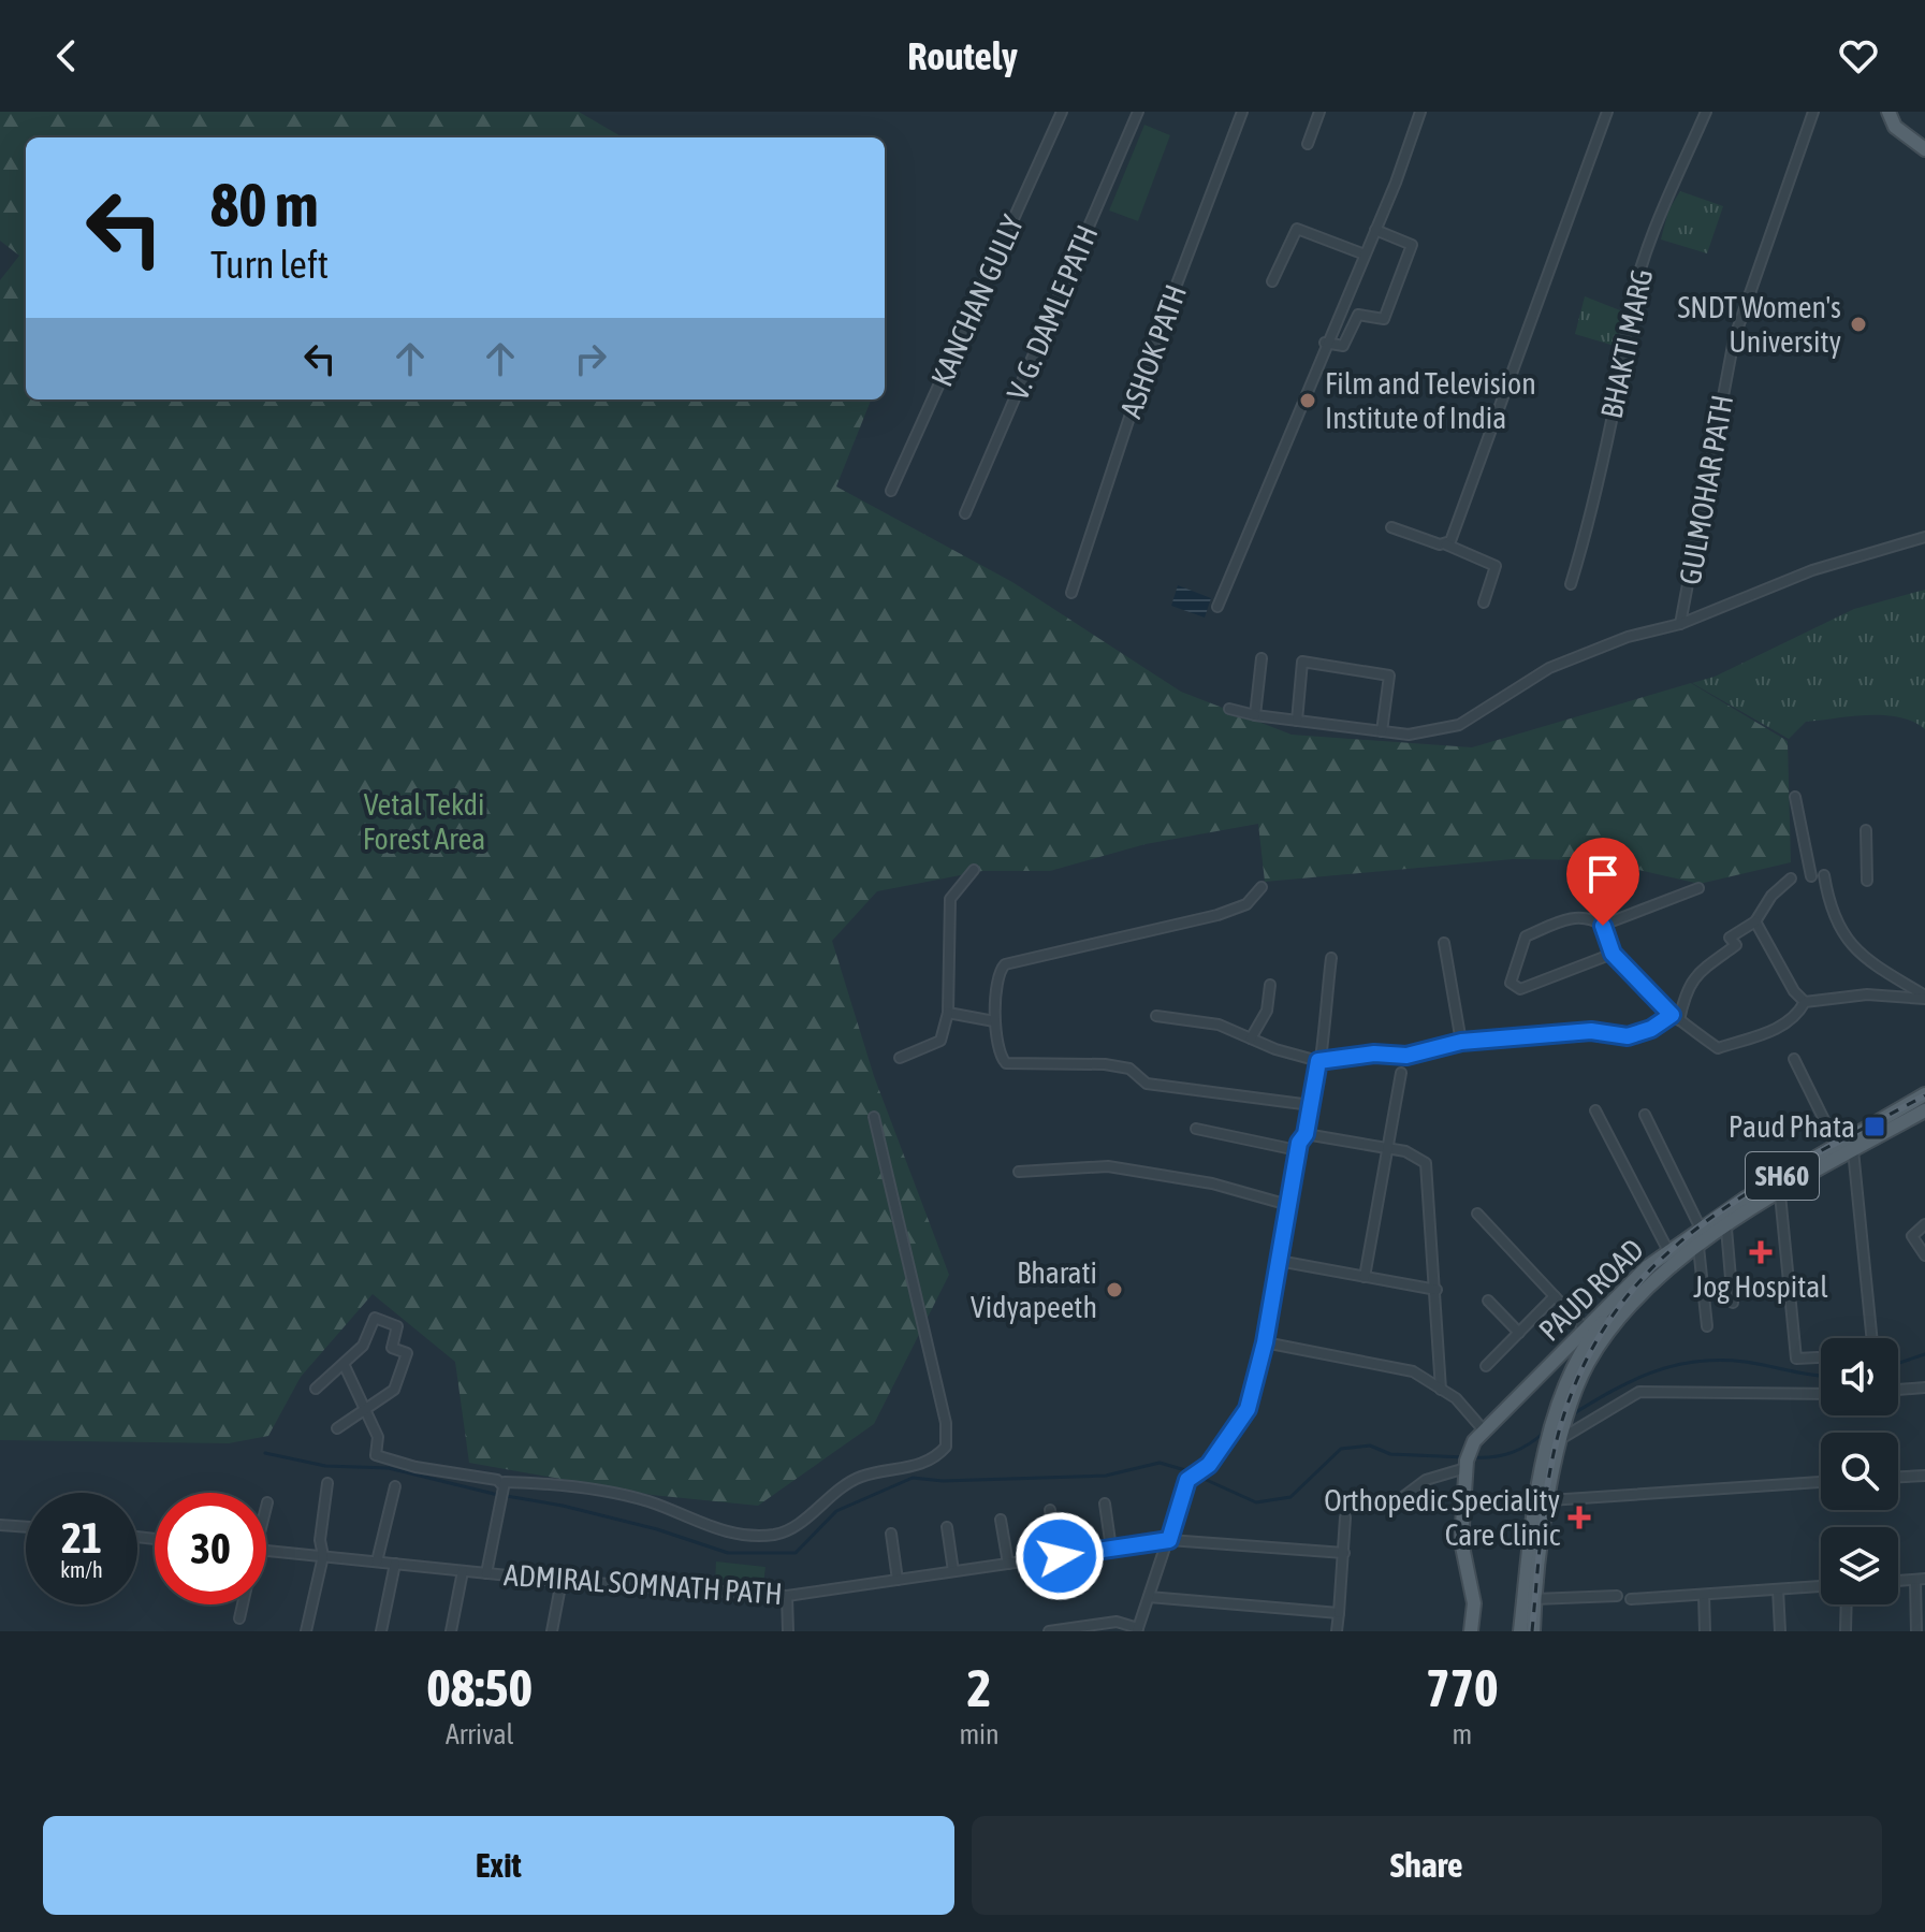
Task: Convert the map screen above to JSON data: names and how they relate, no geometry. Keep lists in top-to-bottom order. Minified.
{"streets":{"main road":["SH60","PAUD ROAD"],"street":["KANCHAN GULLY","V. G. DAMLE PATH","BHAKTI MARG","ASHOK PATH","GULMOHAR PATH","ADMIRAL SOMNATH PATH"]},"parks":["Vetal Tekdi Forest Area"],"places":{"other":["SNDT Women's University","Film and Television Institute of India","Bharati Vidyapeeth"],"transit":["Paud Phata"],"health":["Jog Hospital","Orthopedic Speciality Care Clinic"]},"page":{"header":"Routely","turn":["80 m","Turn left"],"speed":"21 km/h","limit":"30","eta":["08:50","Arrival","2","min","770","m"],"buttons":["Exit","Share"]}}
